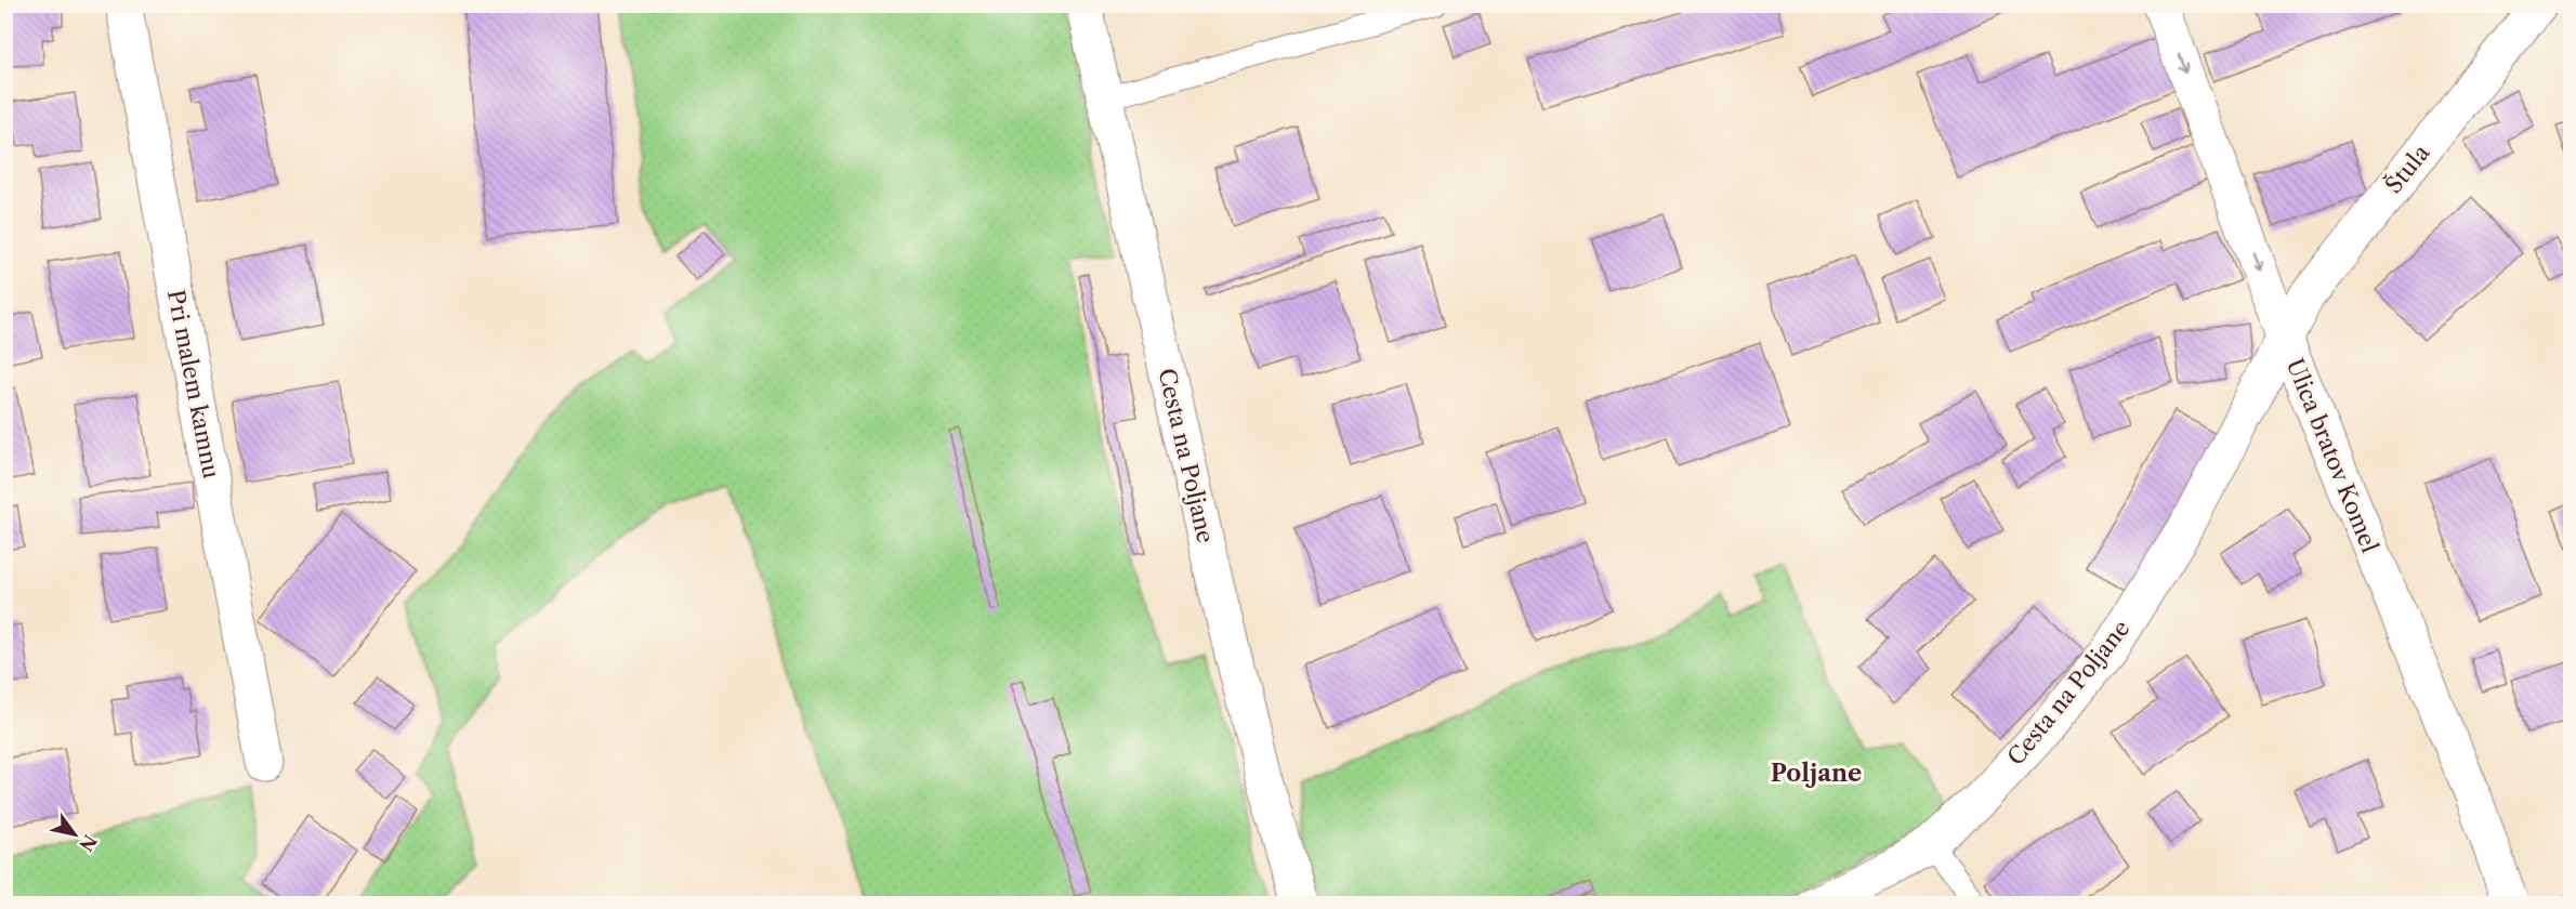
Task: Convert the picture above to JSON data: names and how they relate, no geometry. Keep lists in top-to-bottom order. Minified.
{"streets":{"street":["Štula","Pri malem kamnu","Cesta na Poljane","Ulica bratov Komel"]},"crossings":[["Štula","Cesta na Poljane"],["Štula","Ulica bratov Komel"],["Cesta na Poljane","Ulica bratov Komel"]],"one_way":["Ulica bratov Komel"],"districts":["Poljane"],"north":"bottom right"}
